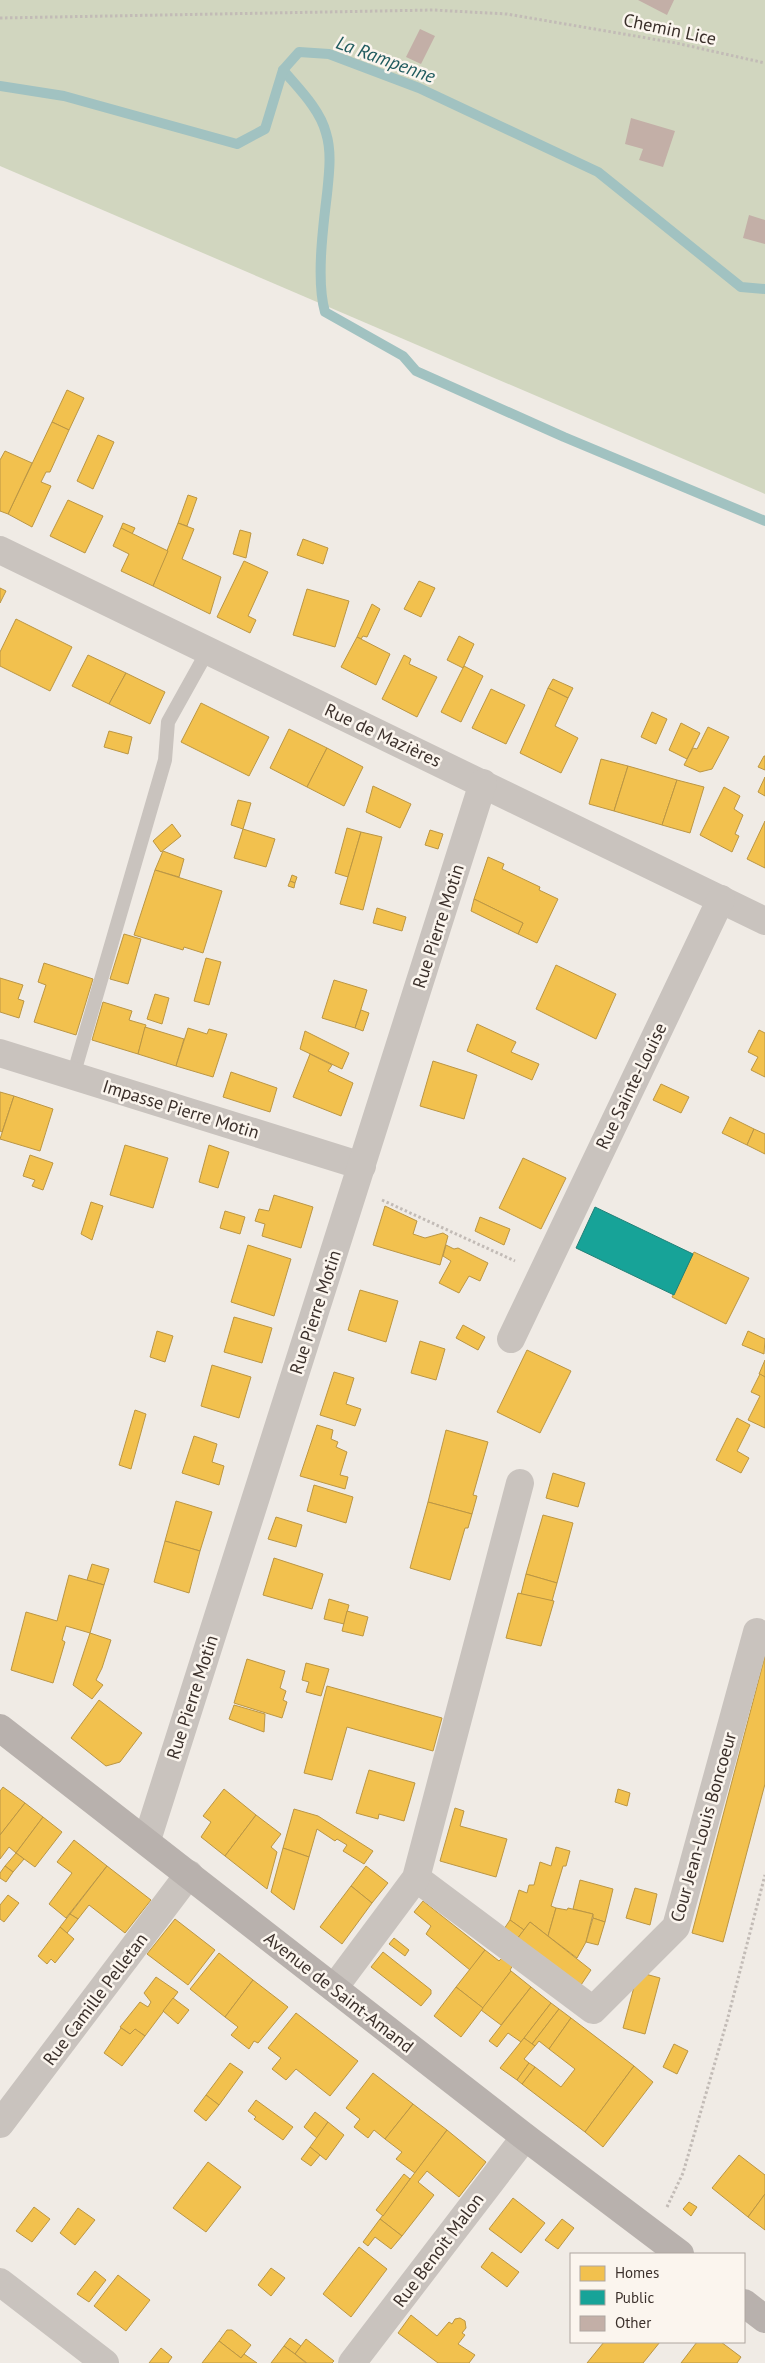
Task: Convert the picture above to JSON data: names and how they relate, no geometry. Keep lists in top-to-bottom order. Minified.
{"streets":{"main road":["Avenue de Saint-Amand"],"street":["Rue de Mazières","Rue Pierre Motin","Rue Sainte-Louise","Impasse Pierre Motin","Cour Jean-Louis Boncoeur","Rue Camille Pelletan","Rue Benoit Malon"],"path":["Chemin Lice"]},"crossings":[["Rue de Mazières","Rue Pierre Motin"],["Rue de Mazières","Rue Sainte-Louise"],["Rue Pierre Motin","Impasse Pierre Motin"],["Rue Pierre Motin","Avenue de Saint-Amand"],["Avenue de Saint-Amand","Rue Camille Pelletan"],["Avenue de Saint-Amand","Rue Benoit Malon"]],"water":["La Rampenne"],"legend":["Homes","Public","Other"]}
